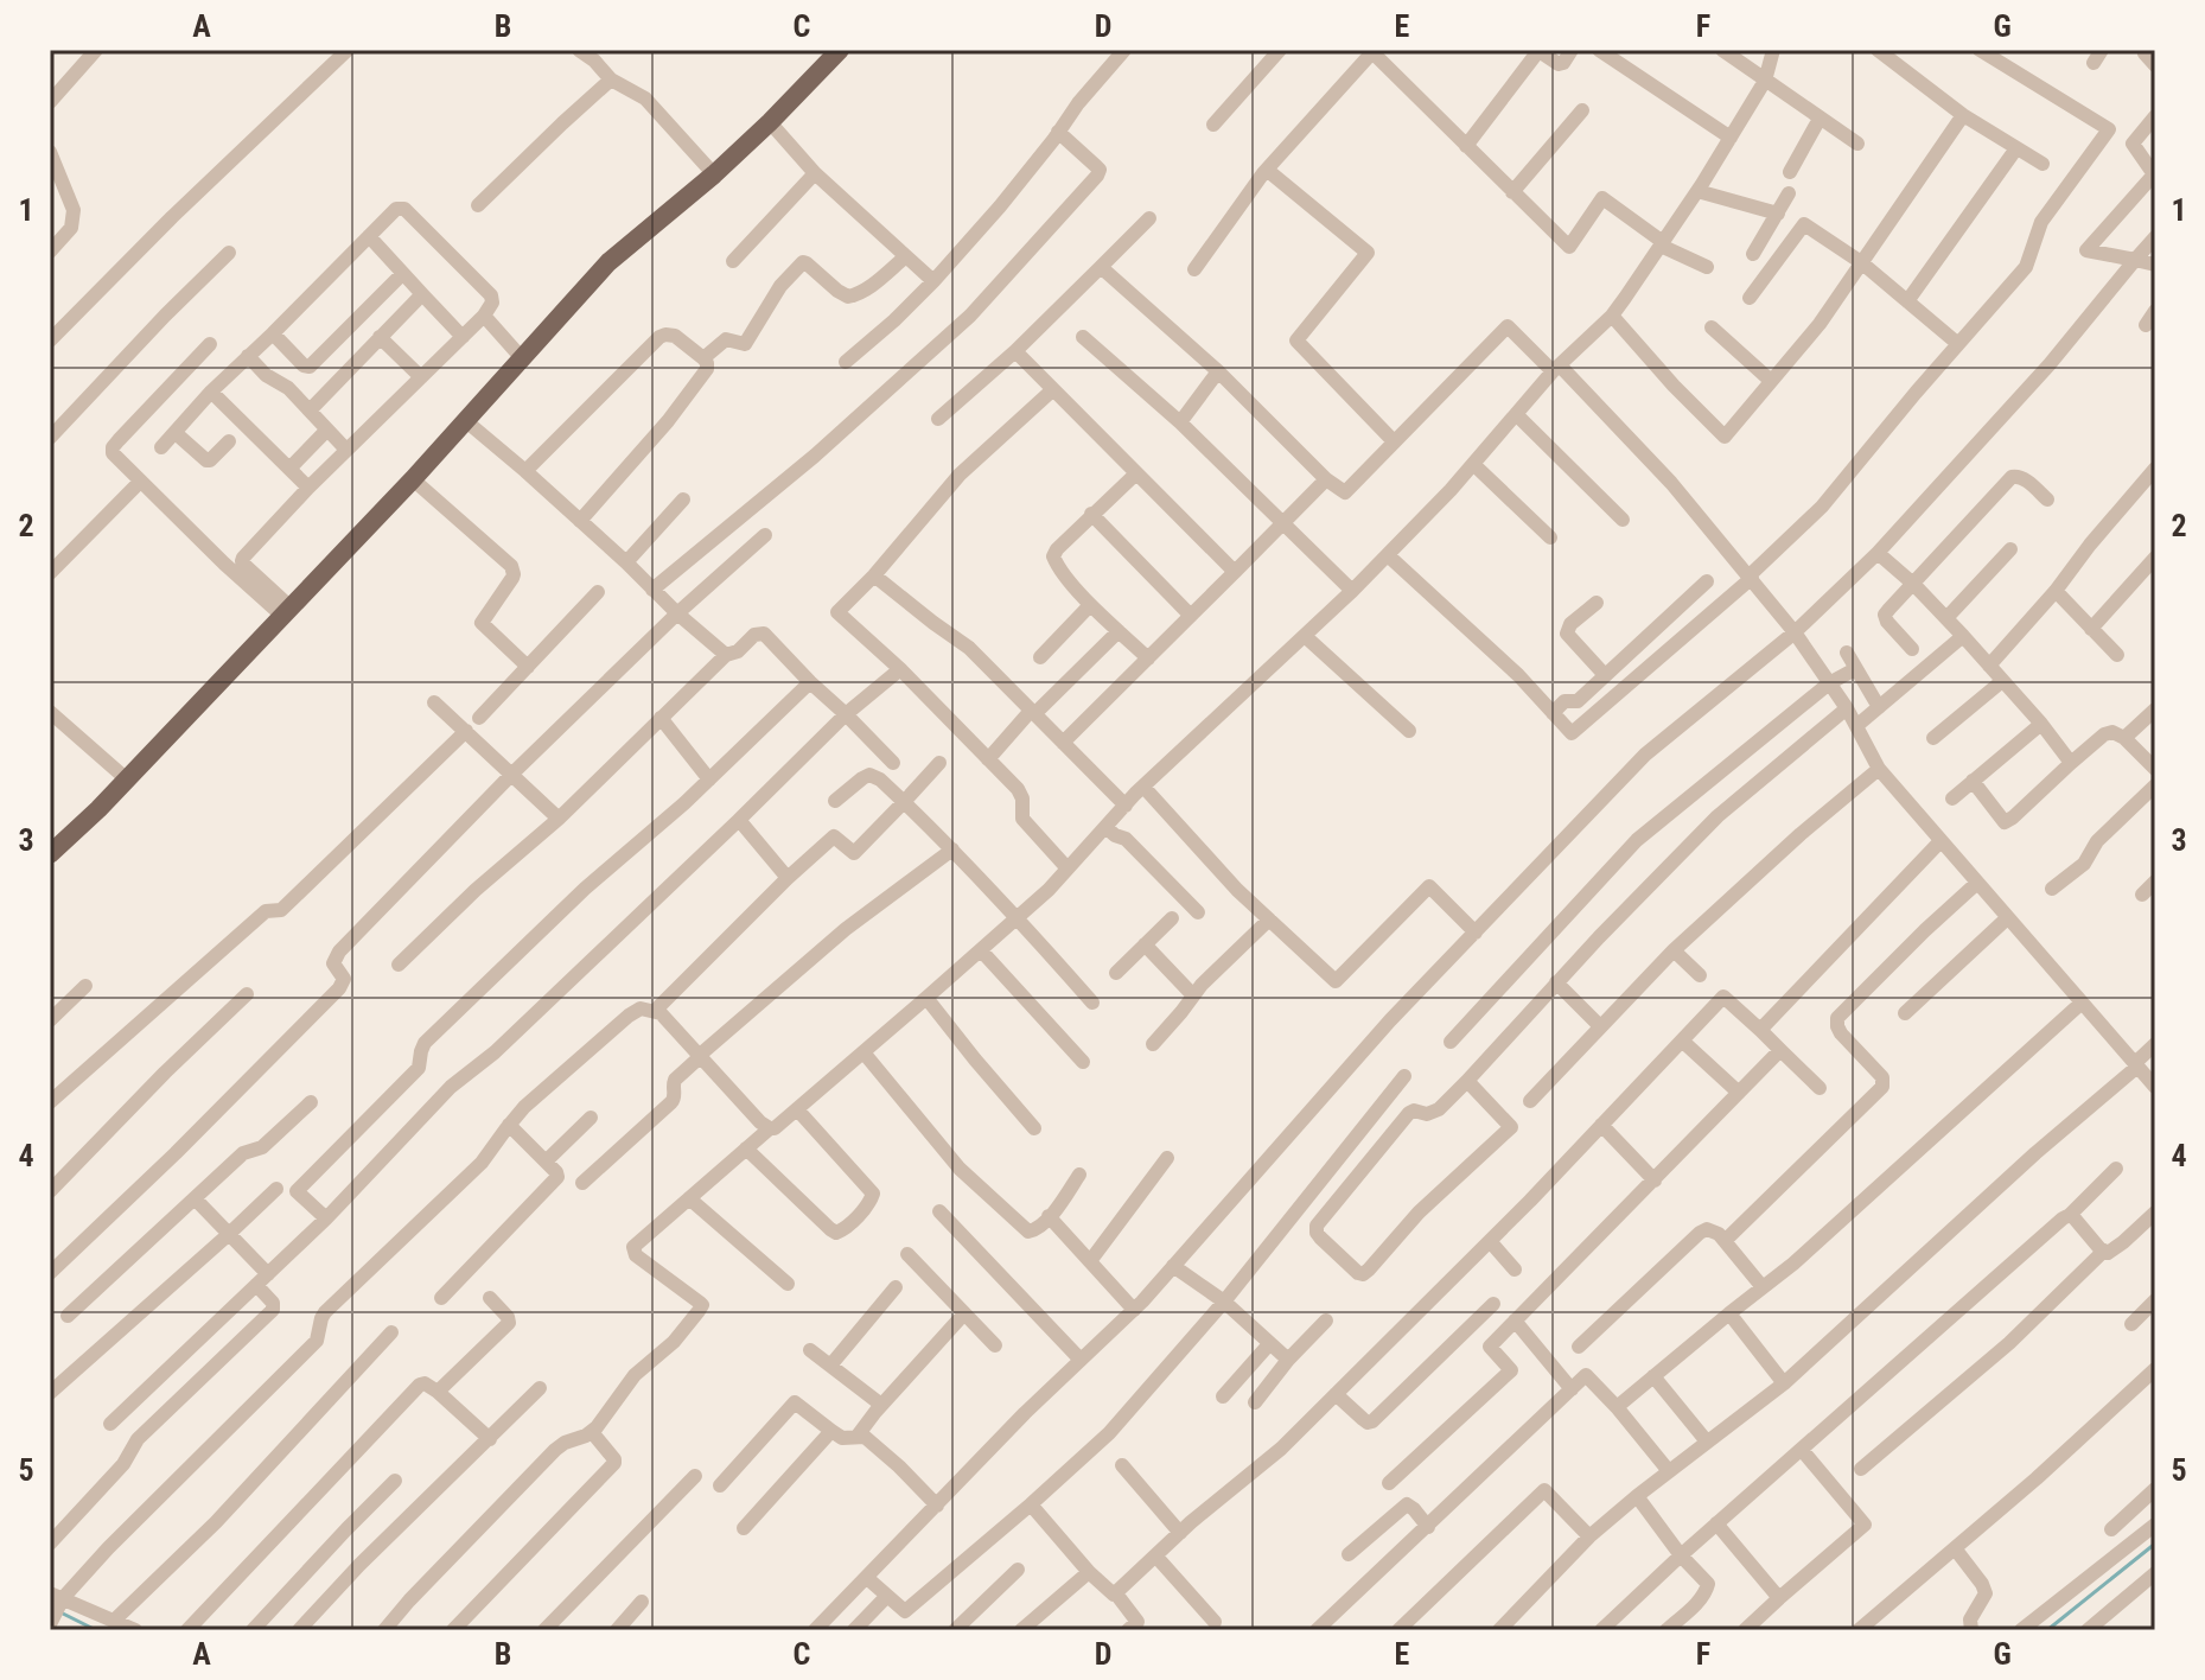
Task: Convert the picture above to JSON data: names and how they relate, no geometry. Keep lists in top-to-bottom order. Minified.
{"grid":{"columns":["A","B","C","D","E","F","G"],"rows":["1","2","3","4","5"]}}
